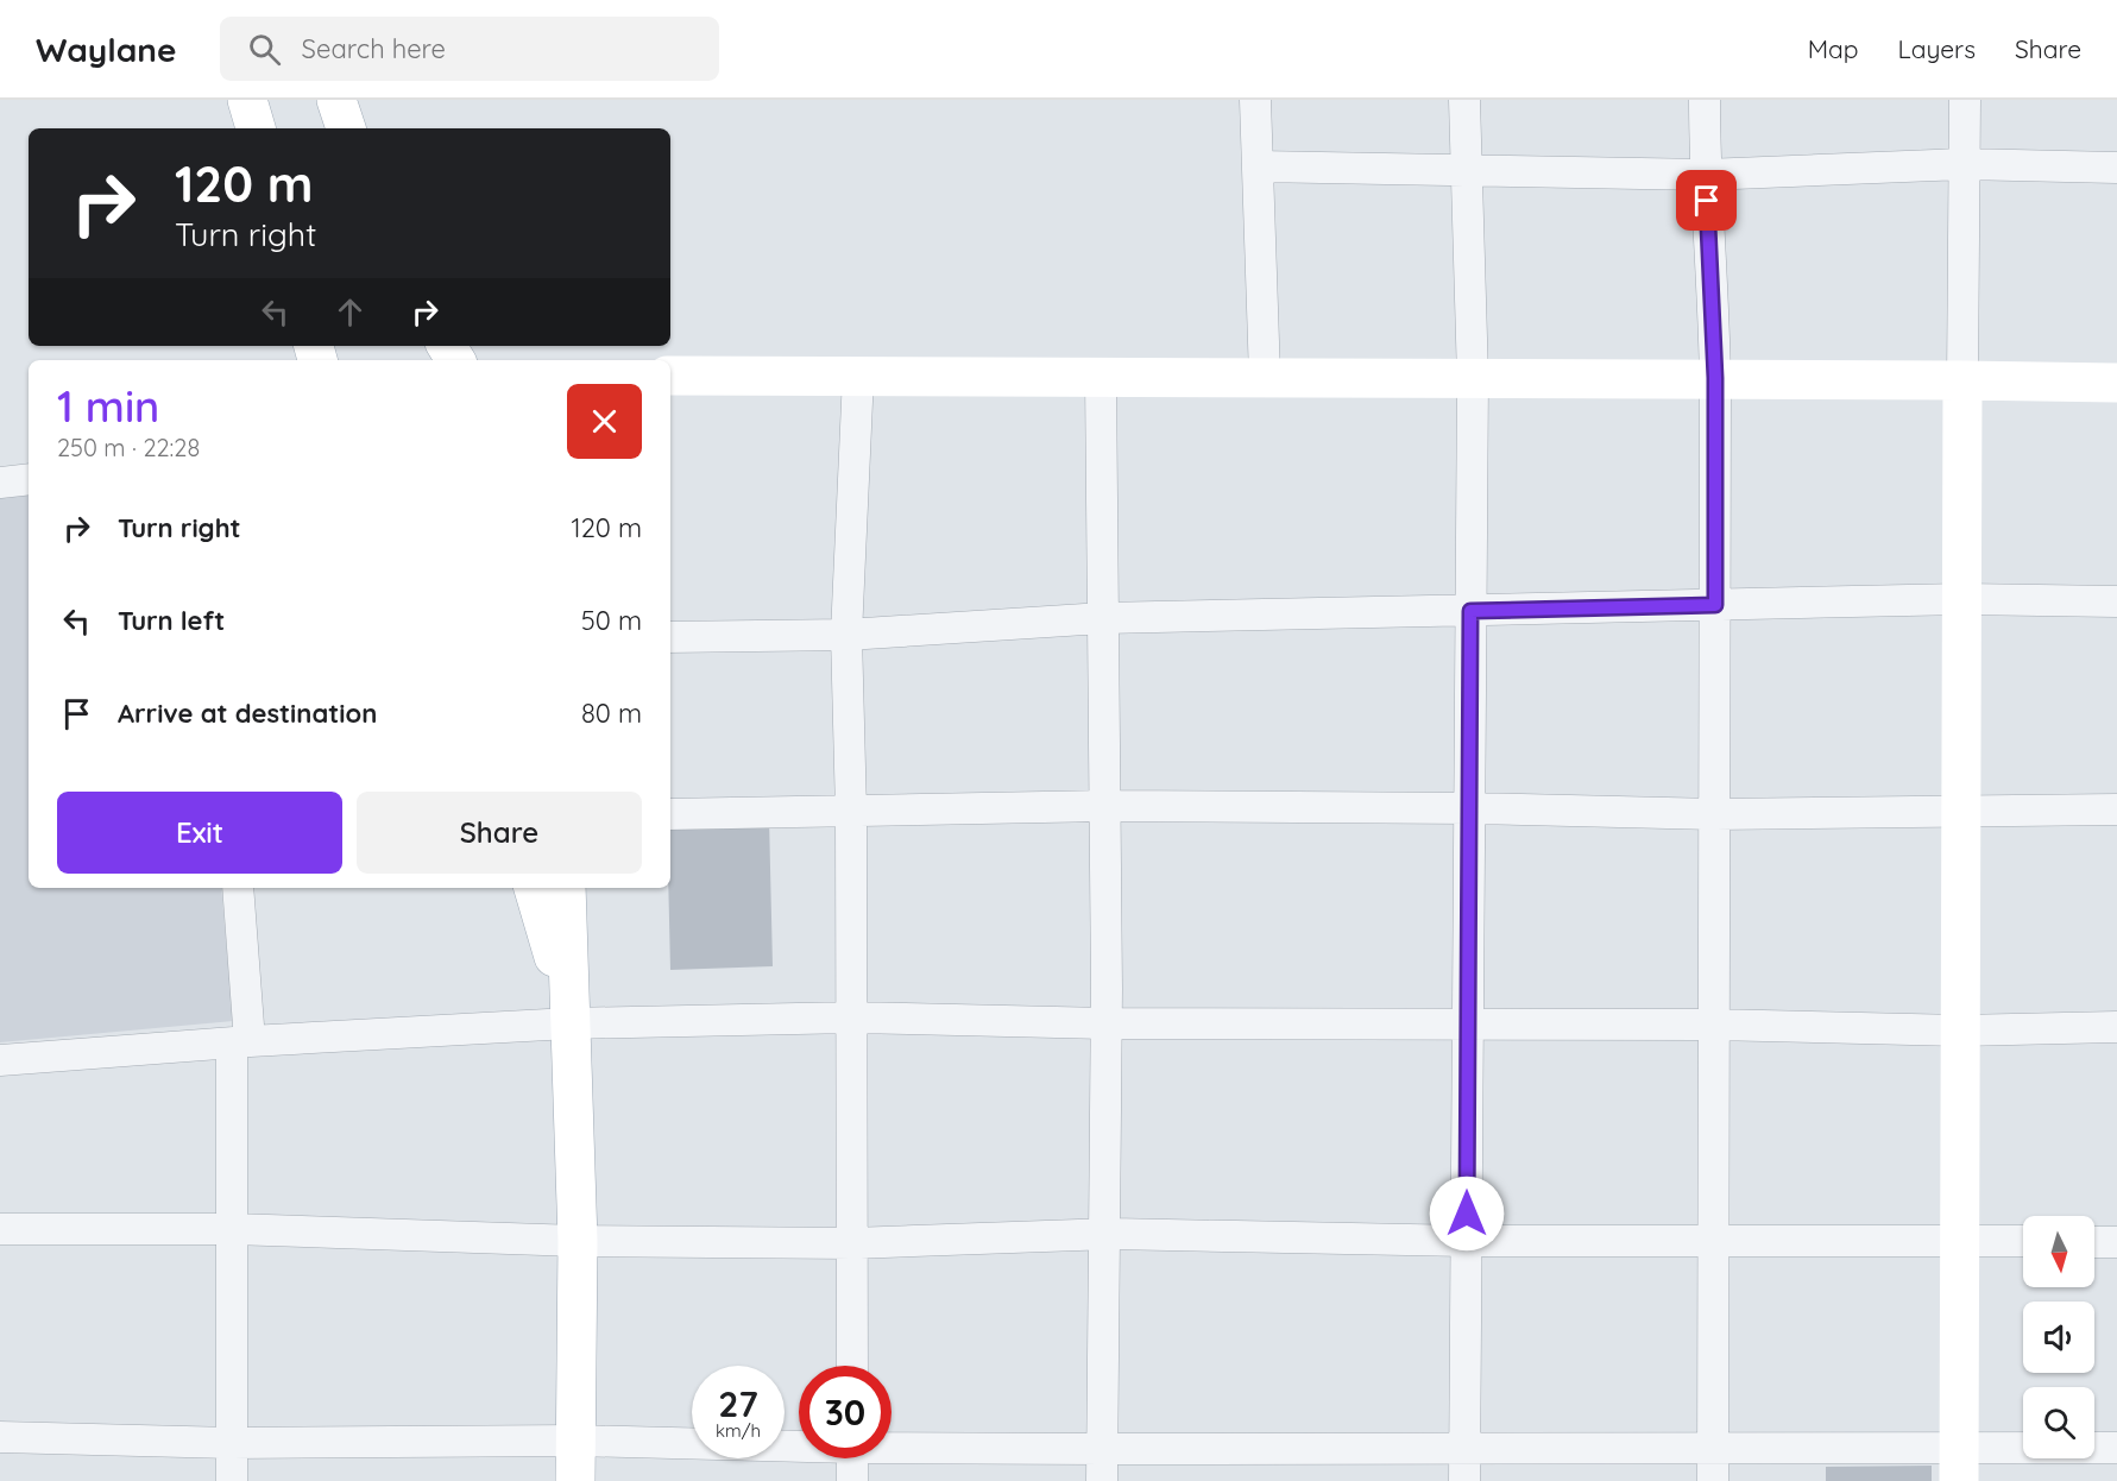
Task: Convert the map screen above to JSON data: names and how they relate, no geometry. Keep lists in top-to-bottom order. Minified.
{"north":"bottom","page":{"header":"Waylane","search":"Search here","nav":["Map","Layers","Share"],"turn":["120 m","Turn right"],"heading":["1 min","250 m · 22:28"],"list":[{"name":"Turn right","value":"120 m"},{"name":"Turn left","value":"50 m"},{"name":"Arrive at destination","value":"80 m"}],"buttons":["Exit","Share"],"speed":"27 km/h","limit":"30"}}
